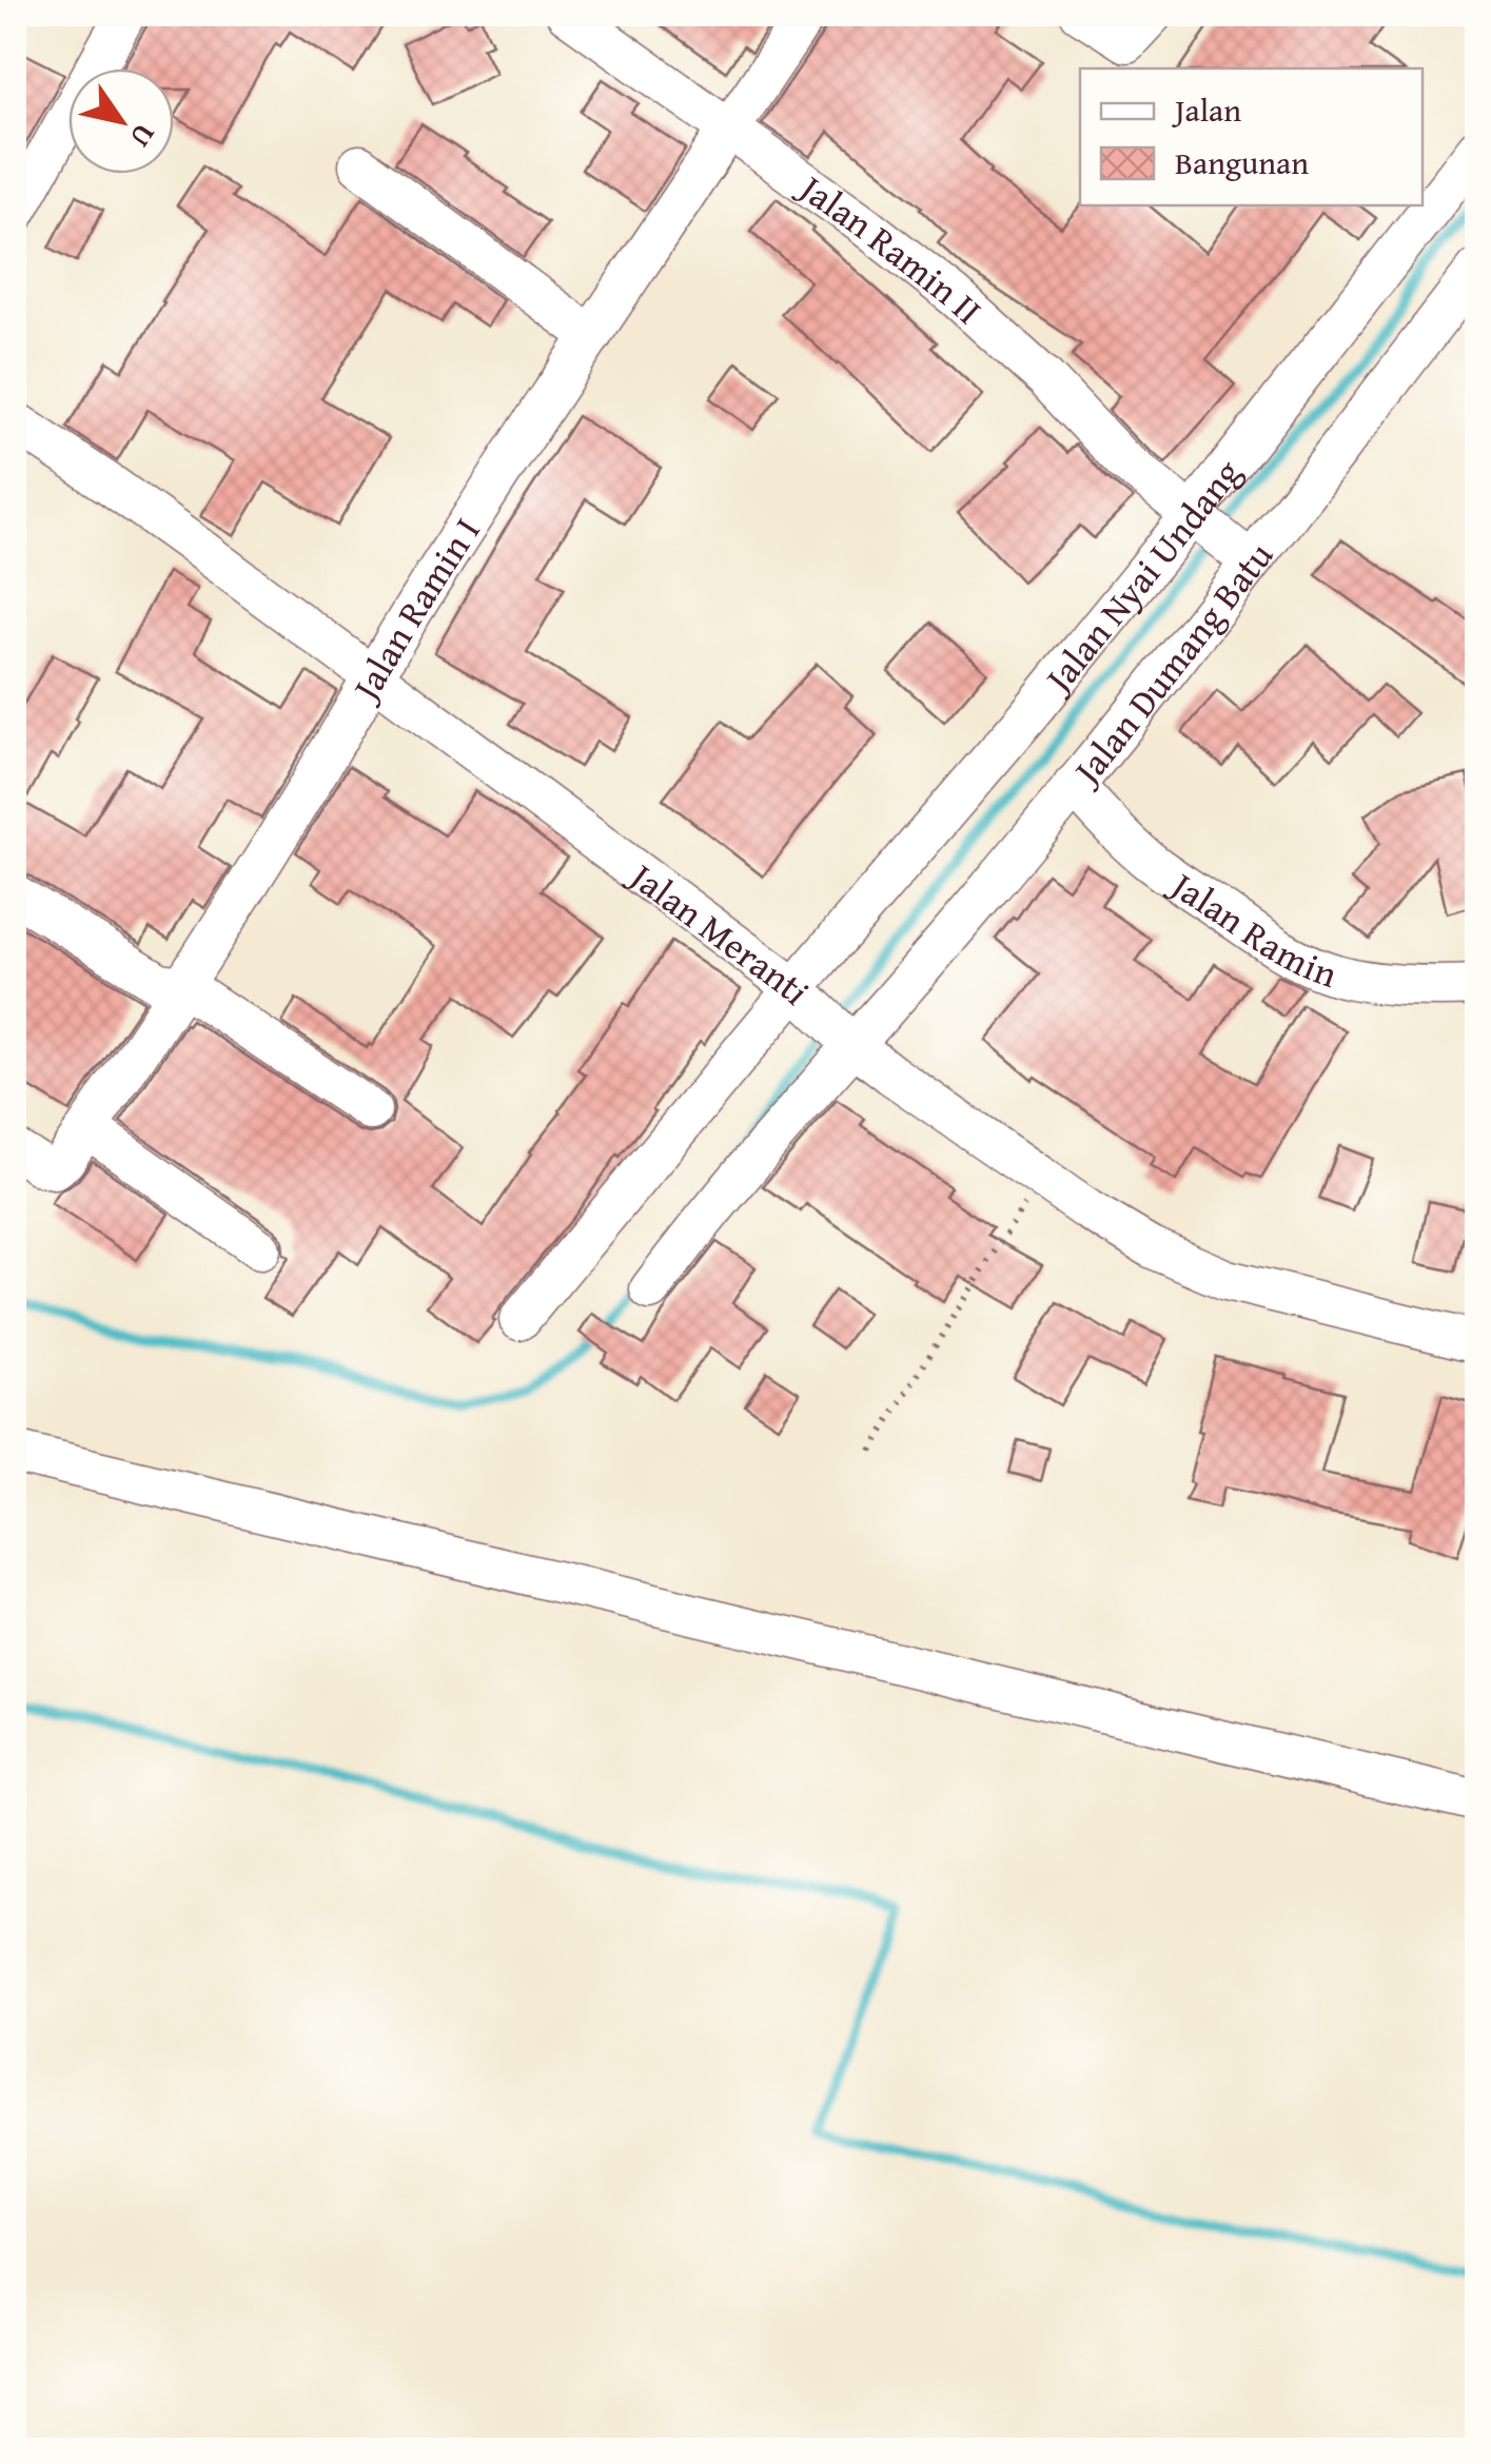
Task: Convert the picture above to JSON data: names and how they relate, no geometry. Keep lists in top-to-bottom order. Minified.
{"streets":{"street":["Jalan Ramin II","Jalan Nyai Undang","Jalan Ramin I","Jalan Dumang Batu","Jalan Ramin","Jalan Meranti"]},"crossings":[["Jalan Ramin II","Jalan Nyai Undang"],["Jalan Ramin II","Jalan Ramin I"],["Jalan Ramin II","Jalan Dumang Batu"],["Jalan Nyai Undang","Jalan Dumang Batu"],["Jalan Nyai Undang","Jalan Meranti"],["Jalan Ramin I","Jalan Meranti"],["Jalan Dumang Batu","Jalan Ramin"],["Jalan Dumang Batu","Jalan Meranti"]],"legend":["Jalan","Bangunan"],"north":"bottom right"}
